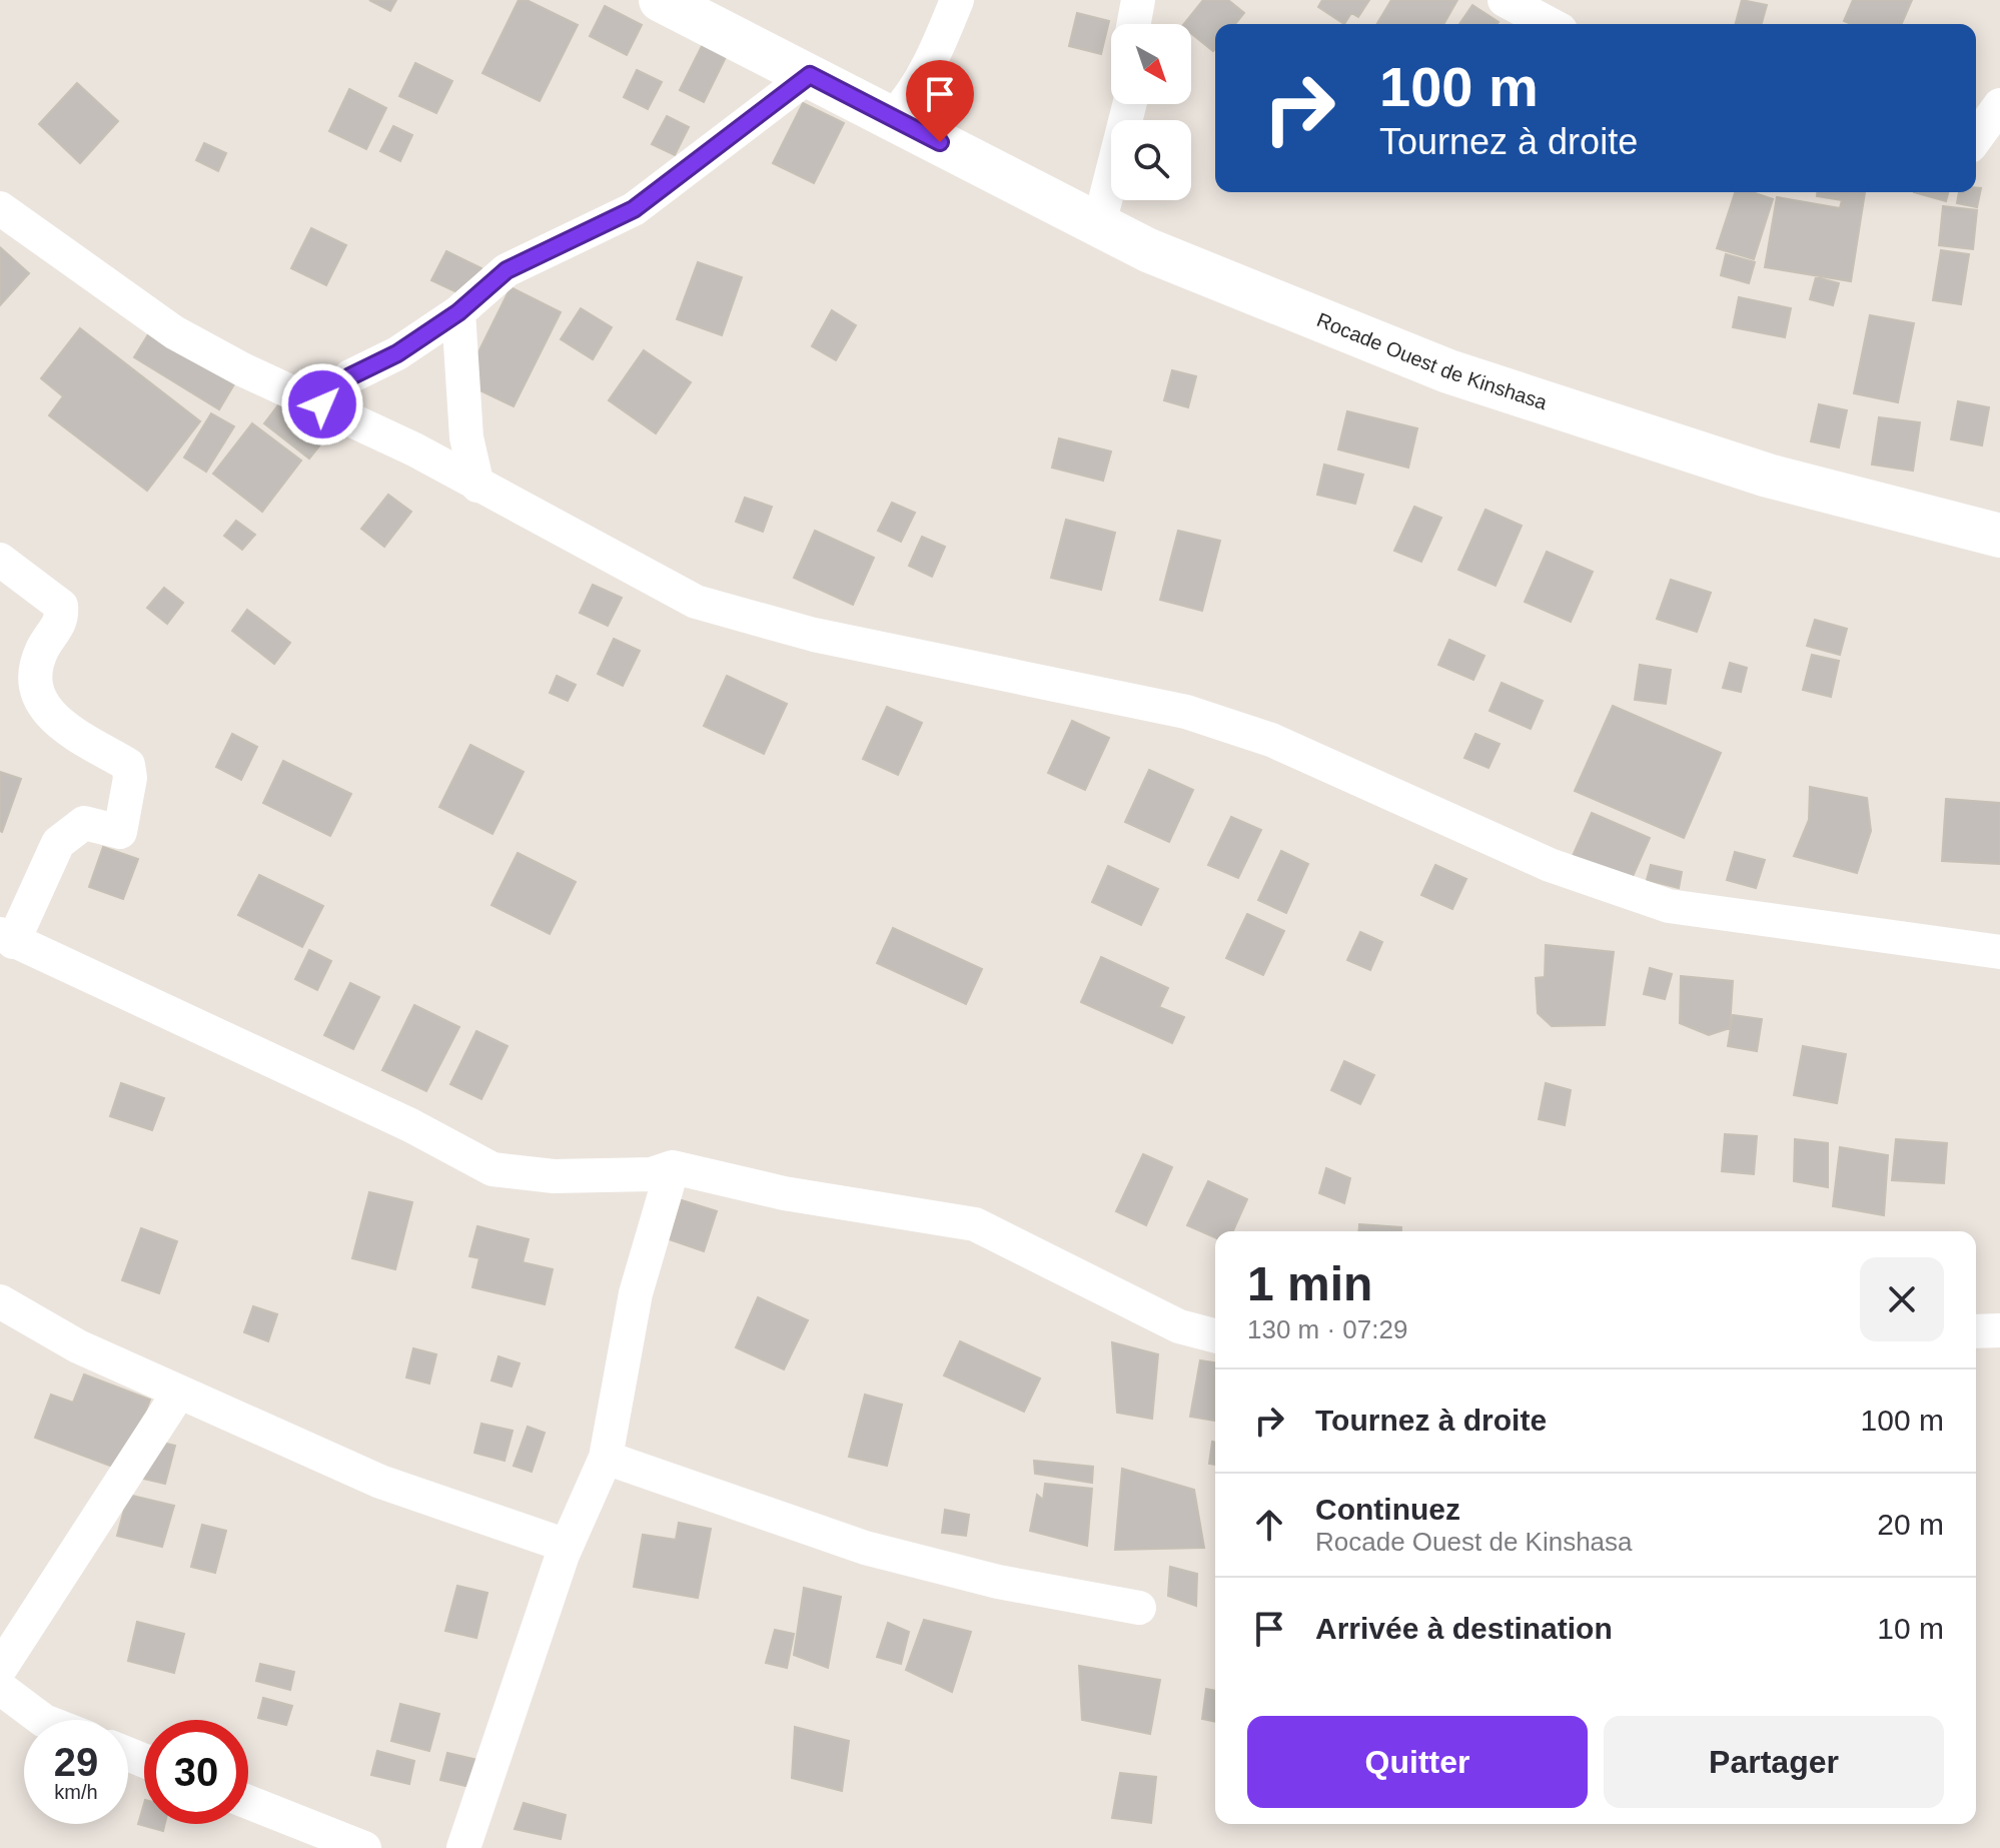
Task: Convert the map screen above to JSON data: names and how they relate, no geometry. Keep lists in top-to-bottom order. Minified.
{"streets":{"main road":["Rocade Ouest de Kinshasa"]},"north":"bottom right","page":{"turn":["100 m","Tournez à droite"],"heading":["1 min","130 m · 07:29"],"list":[{"name":"Tournez à droite","value":"100 m"},{"name":"Continuez","note":"Rocade Ouest de Kinshasa","value":"20 m"},{"name":"Arrivée à destination","value":"10 m"}],"buttons":["Quitter","Partager"],"speed":"29 km/h","limit":"30"}}
